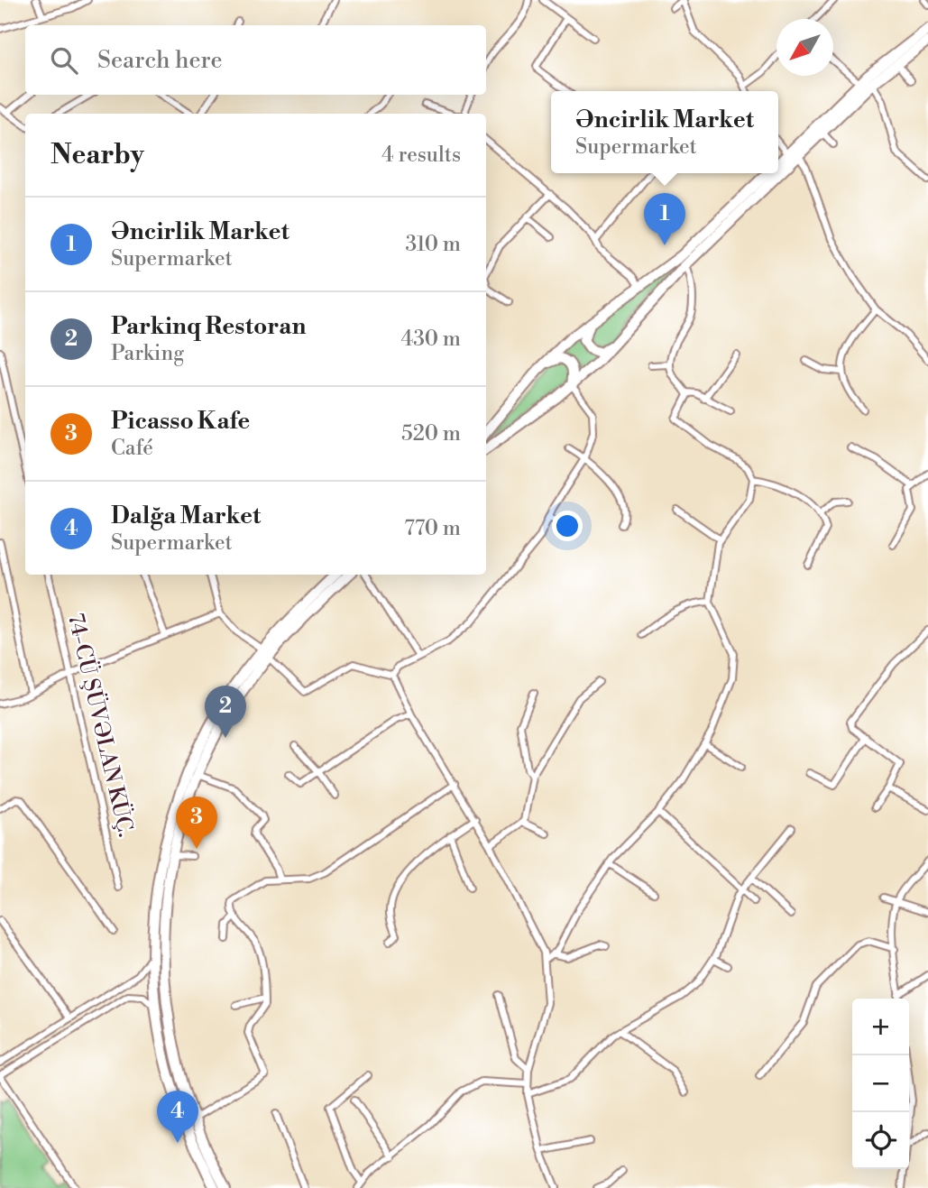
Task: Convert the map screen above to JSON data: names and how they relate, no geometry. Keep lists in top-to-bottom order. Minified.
{"streets":{"street":["74-CÜ ŞÜVƏLAN KÜÇ."]},"north":"bottom left","page":{"search":"Search here","popup":["Əncirlik Market","Supermarket"],"heading":["Nearby","4 results"],"pins":["1","2","3","4"],"list":[{"mark":"1","name":"Əncirlik Market","note":"Supermarket","value":"310 m"},{"mark":"2","name":"Parkinq Restoran","note":"Parking","value":"430 m"},{"mark":"3","name":"Picasso Kafe","note":"Café","value":"520 m"},{"mark":"4","name":"Dalğa Market","note":"Supermarket","value":"770 m"}],"map_buttons":["+","−"]}}
